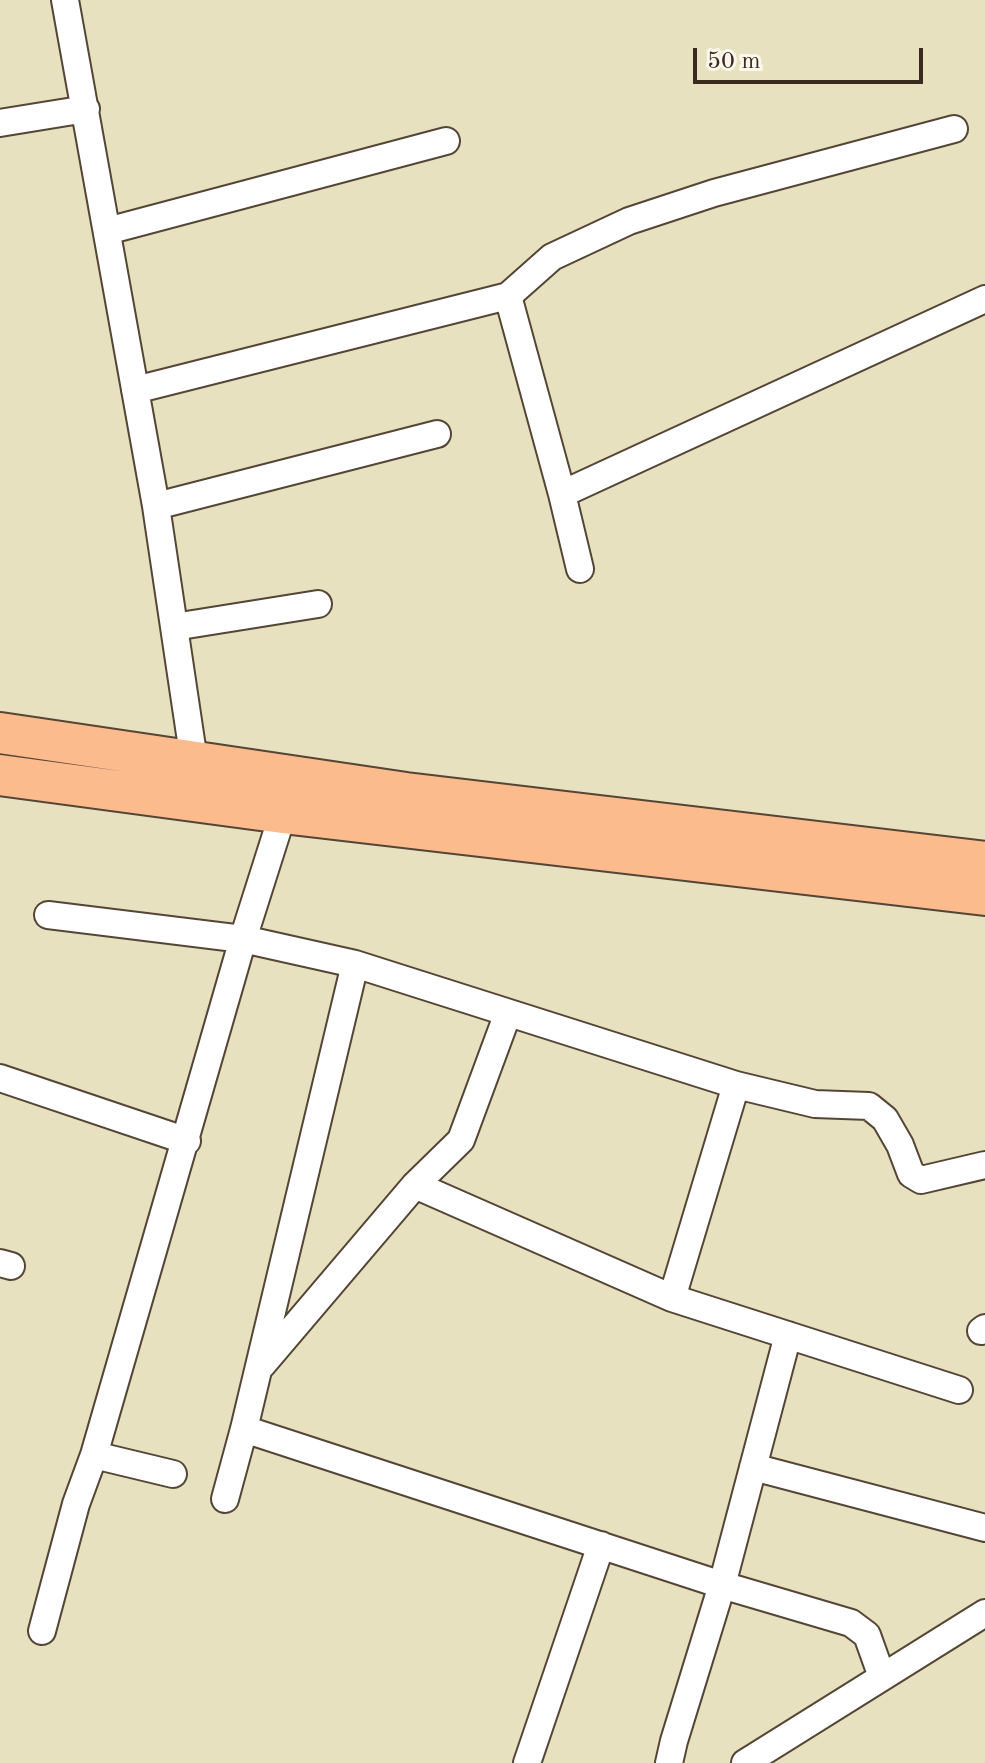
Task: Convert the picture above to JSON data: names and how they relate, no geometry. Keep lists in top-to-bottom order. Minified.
{"scale_bar":"50 m"}
